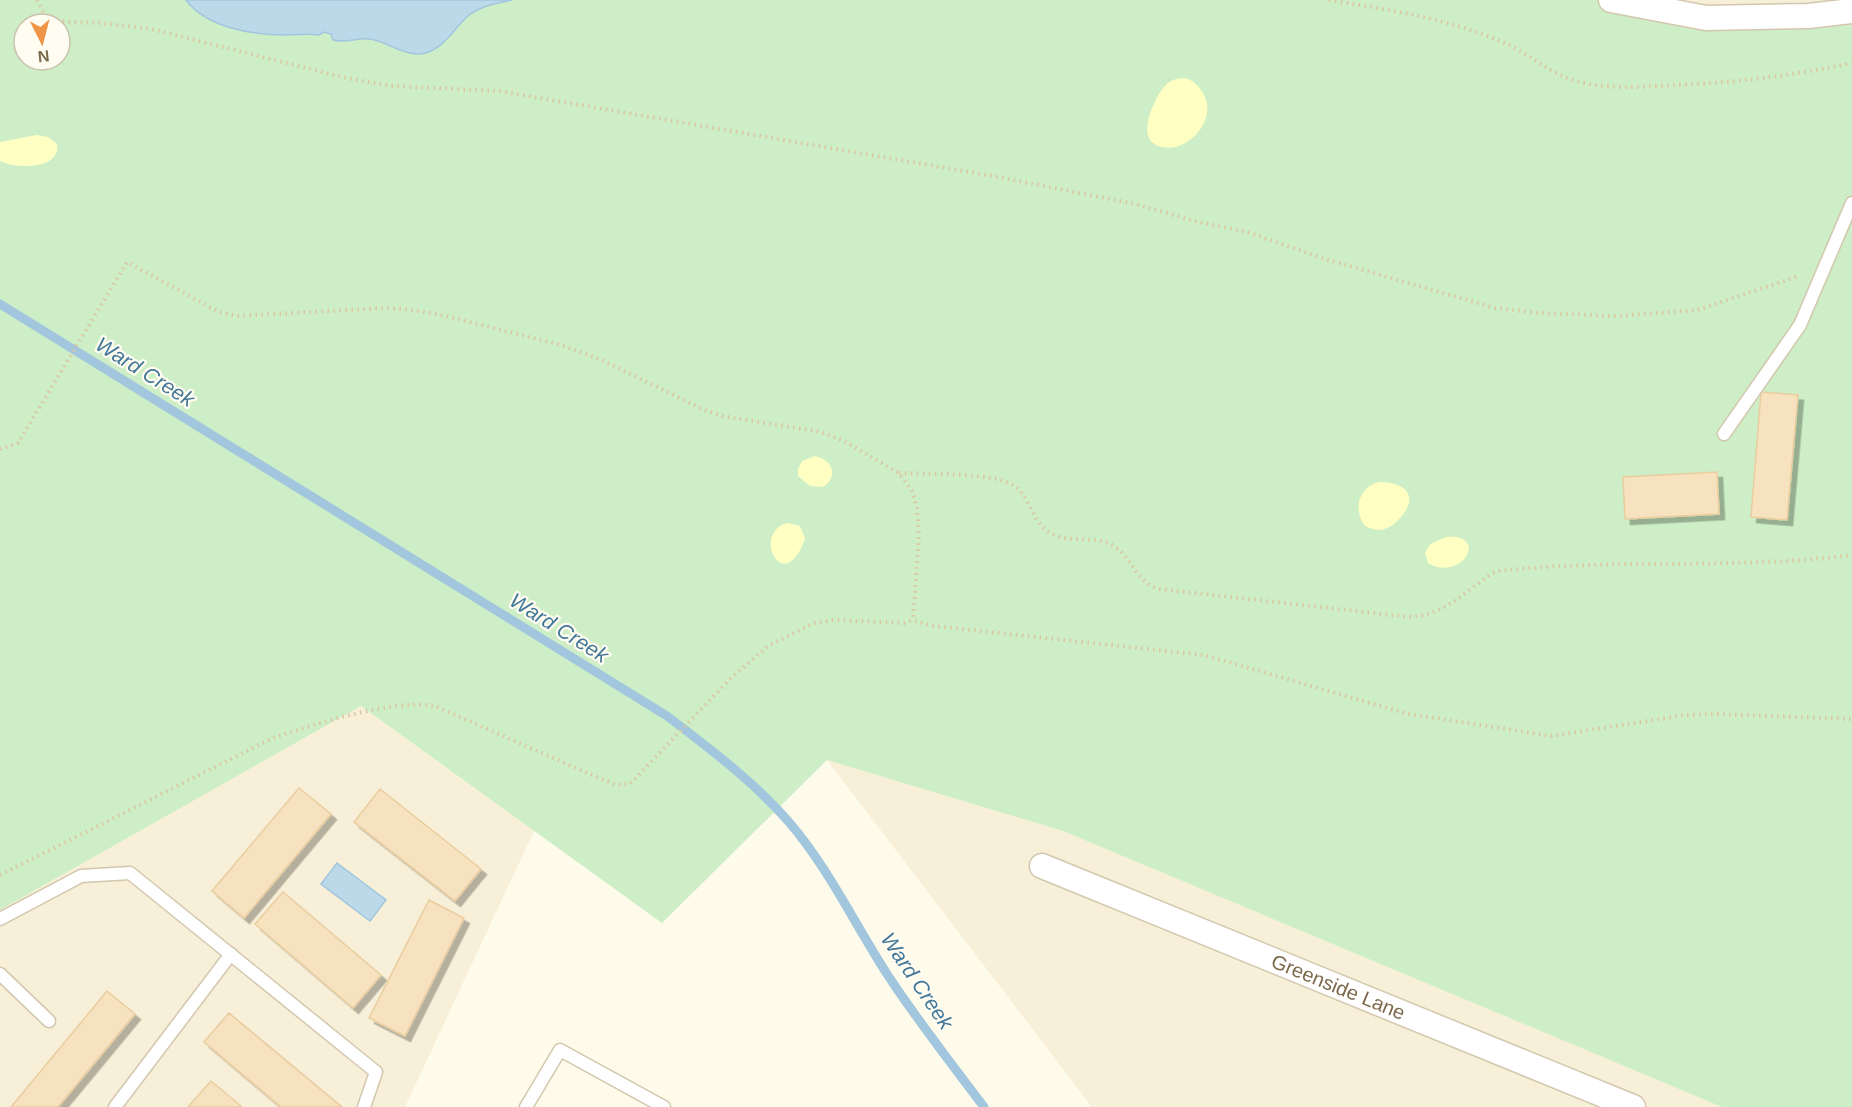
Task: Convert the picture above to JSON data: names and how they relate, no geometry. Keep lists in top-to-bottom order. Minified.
{"streets":{"street":["Greenside Lane"]},"water":["Ward Creek"],"north":"bottom"}
